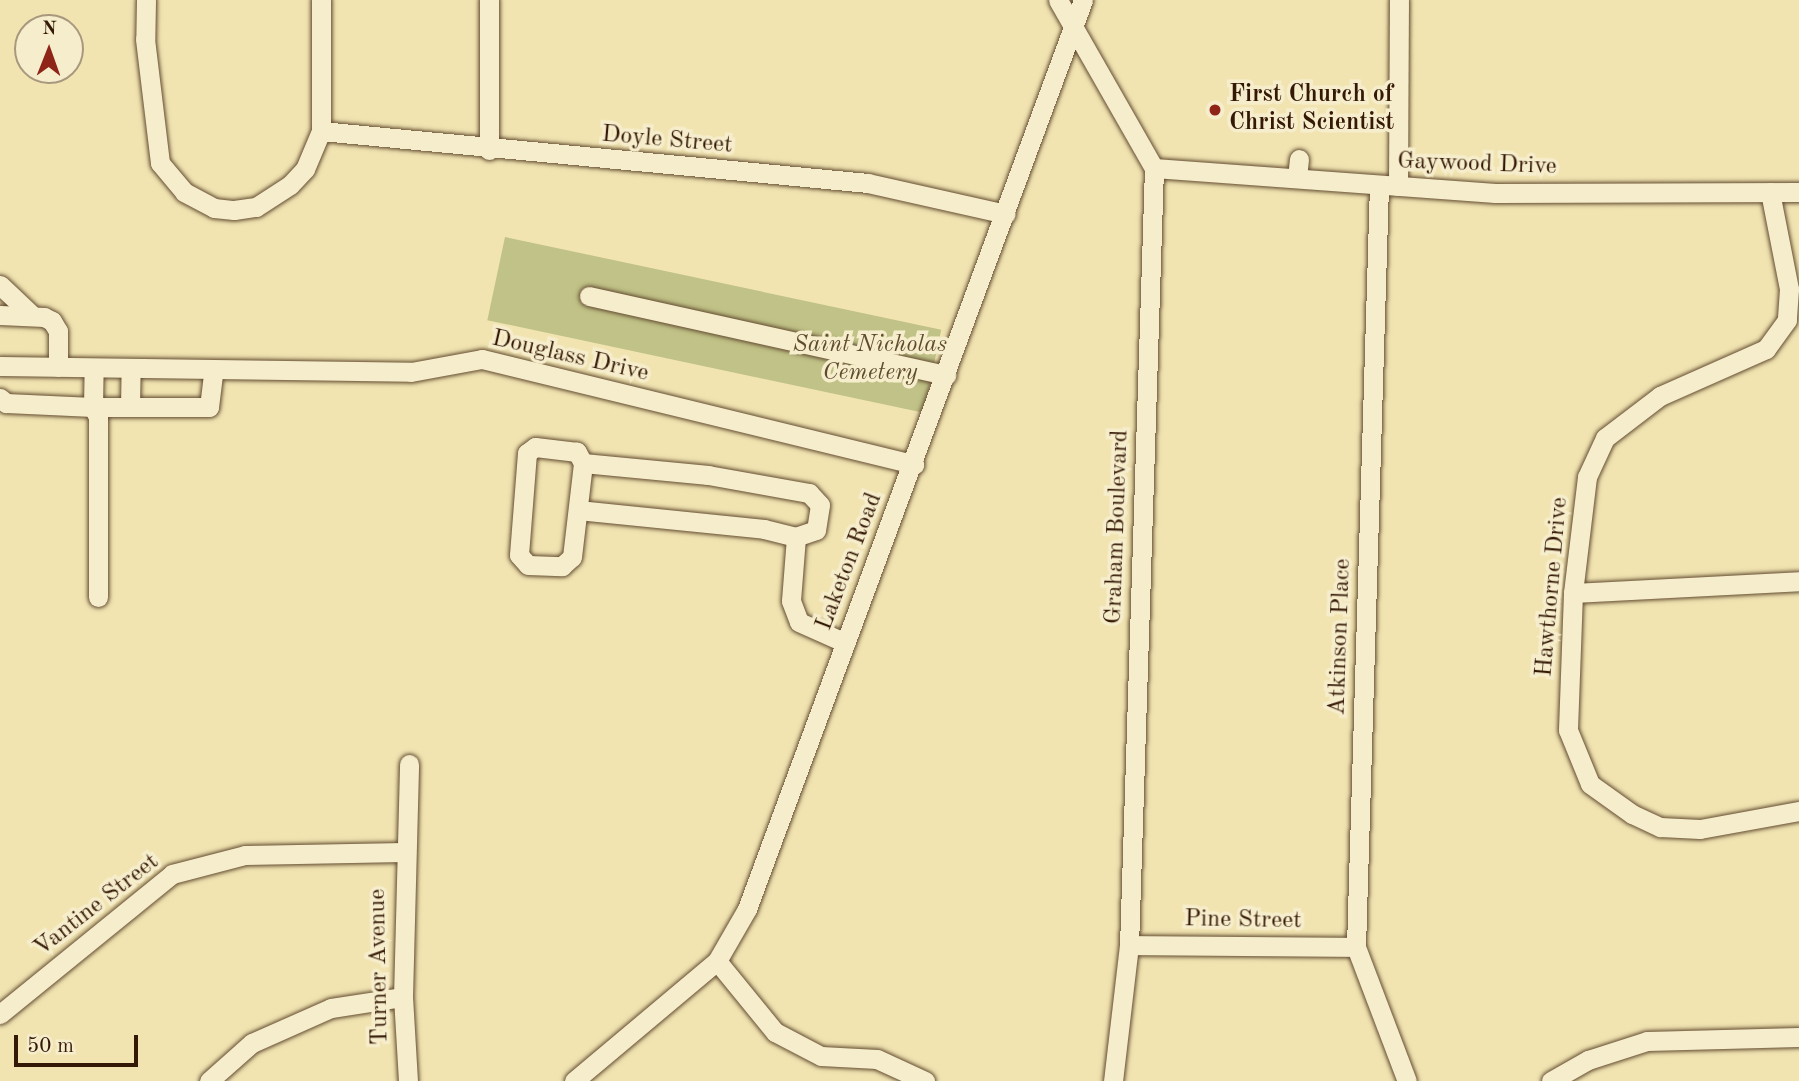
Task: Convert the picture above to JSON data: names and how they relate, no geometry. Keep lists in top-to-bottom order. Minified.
{"streets":{"street":["Doyle Street","Gaywood Drive","Douglass Drive","Graham Boulevard","Laketon Road","Hawthorne Drive","Atkinson Place","Vantine Street","Pine Street","Turner Avenue"]},"crossings":[["Doyle Street","Laketon Road"],["Gaywood Drive","Graham Boulevard"],["Gaywood Drive","Hawthorne Drive"],["Gaywood Drive","Atkinson Place"],["Douglass Drive","Laketon Road"],["Graham Boulevard","Pine Street"],["Atkinson Place","Pine Street"],["Vantine Street","Turner Avenue"]],"parks":["Saint Nicholas Cemetery"],"places":["First Church of Christ Scientist"],"scale_bar":"50 m","north":"top"}
